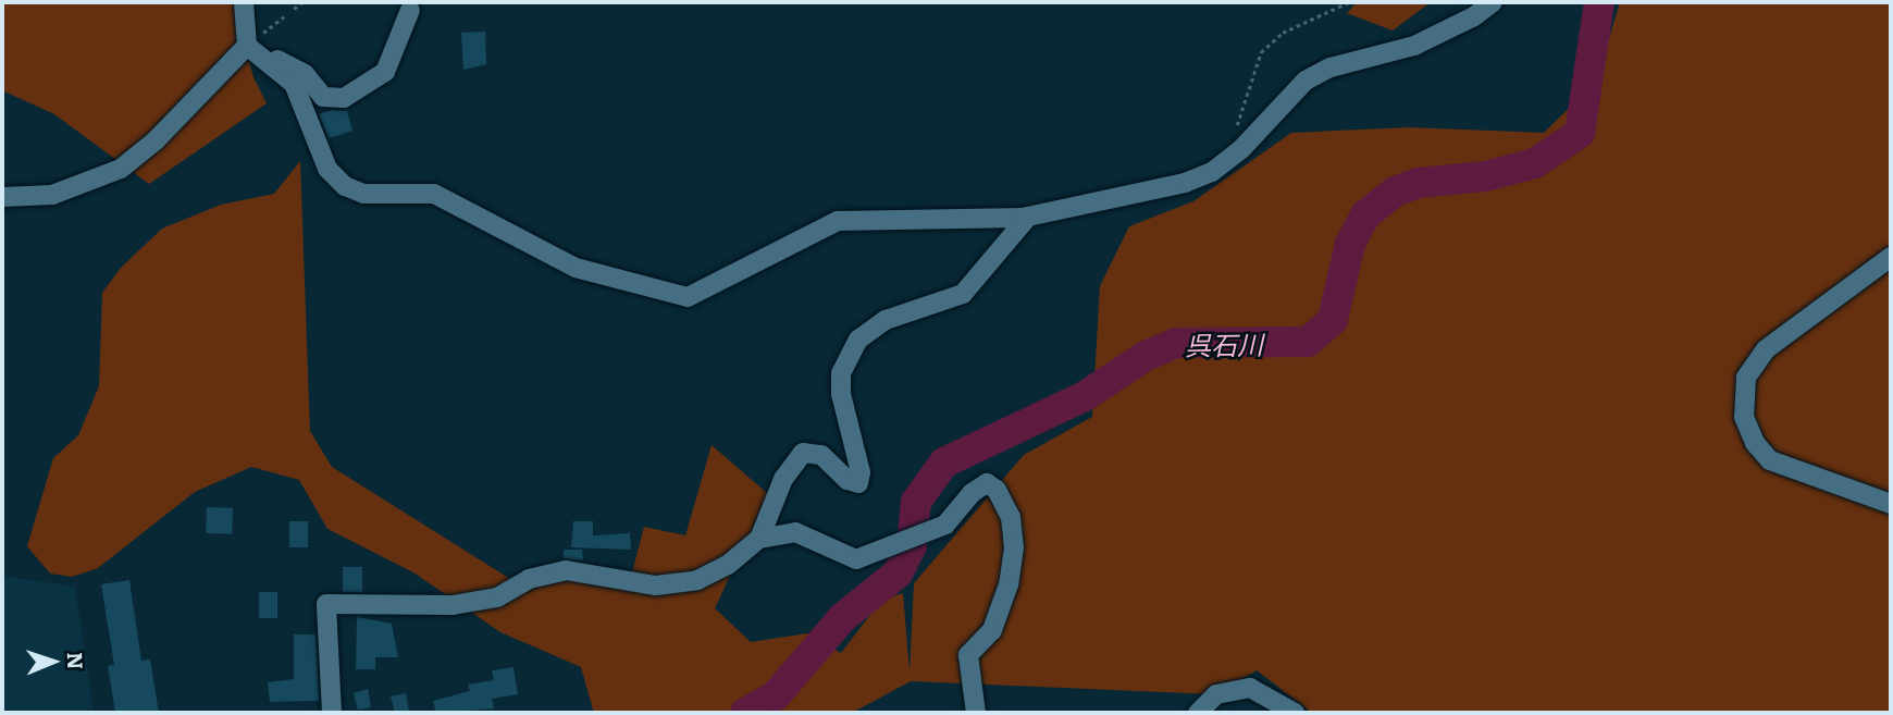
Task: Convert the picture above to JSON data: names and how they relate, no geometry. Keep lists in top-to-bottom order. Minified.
{"water":["呉石川"],"north":"right"}
